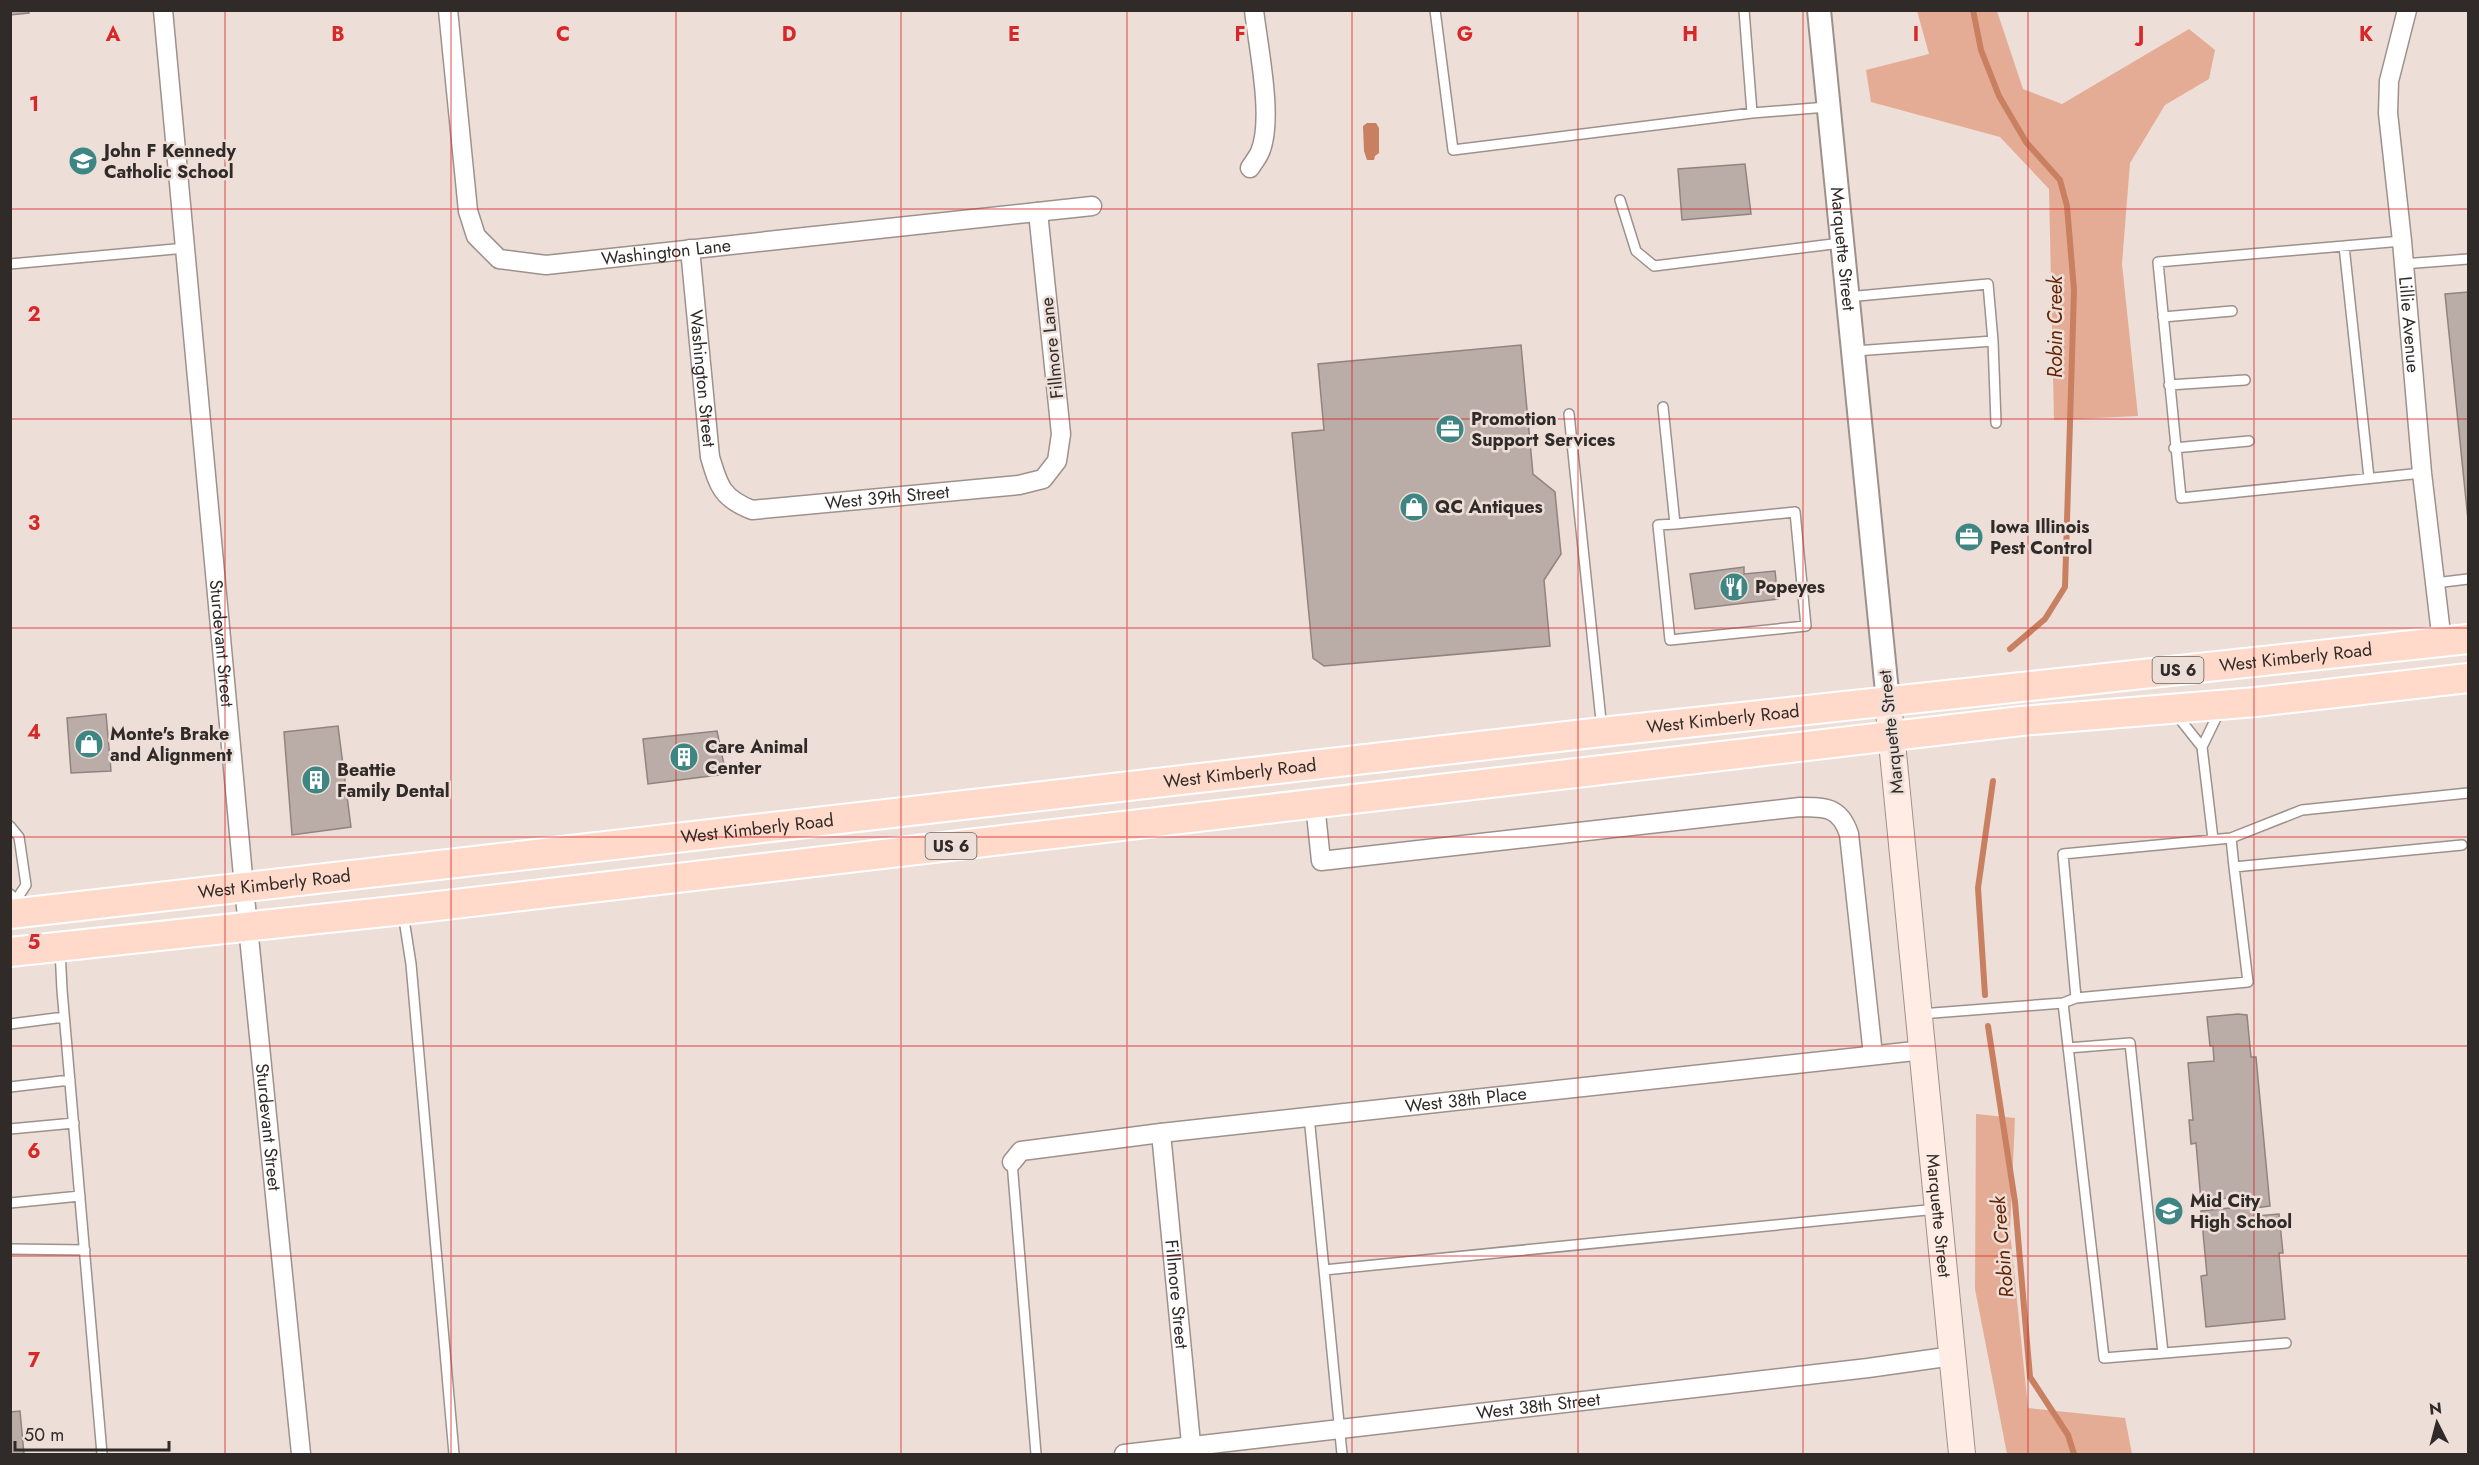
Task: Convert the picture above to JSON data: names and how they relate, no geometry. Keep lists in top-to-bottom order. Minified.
{"streets":{"main road":["Marquette Street","West Kimberly Road","US 6"],"street":["Washington Lane","Lillie Avenue","Fillmore Lane","Washington Street","West 39th Street","Sturdevant Street","West 38th Place","Fillmore Street","West 38th Street"]},"crossings":[["Marquette Street","West Kimberly Road"],["Marquette Street","West 38th Place"],["Marquette Street","West 38th Street"],["Washington Lane","Fillmore Lane"],["Washington Lane","Washington Street"],["Lillie Avenue","West Kimberly Road"],["Fillmore Lane","West 39th Street"],["Washington Street","West 39th Street"],["Sturdevant Street","West Kimberly Road"],["West Kimberly Road","West 38th Place"],["West 38th Place","Fillmore Street"],["Fillmore Street","West 38th Street"]],"water":["Robin Creek"],"places":{"school or university":["John F Kennedy Catholic School","Mid City High School"],"office":["Promotion Support Services","Iowa Illinois Pest Control"],"shop":["QC Antiques","Monte's Brake and Alignment"],"restaurant":["Popeyes"],"building":["Care Animal Center","Beattie Family Dental"]},"scale_bar":"50 m","north":"top","grid":{"columns":["A","B","C","D","E","F","G","H","I","J","K"],"rows":["1","2","3","4","5","6","7"]}}
